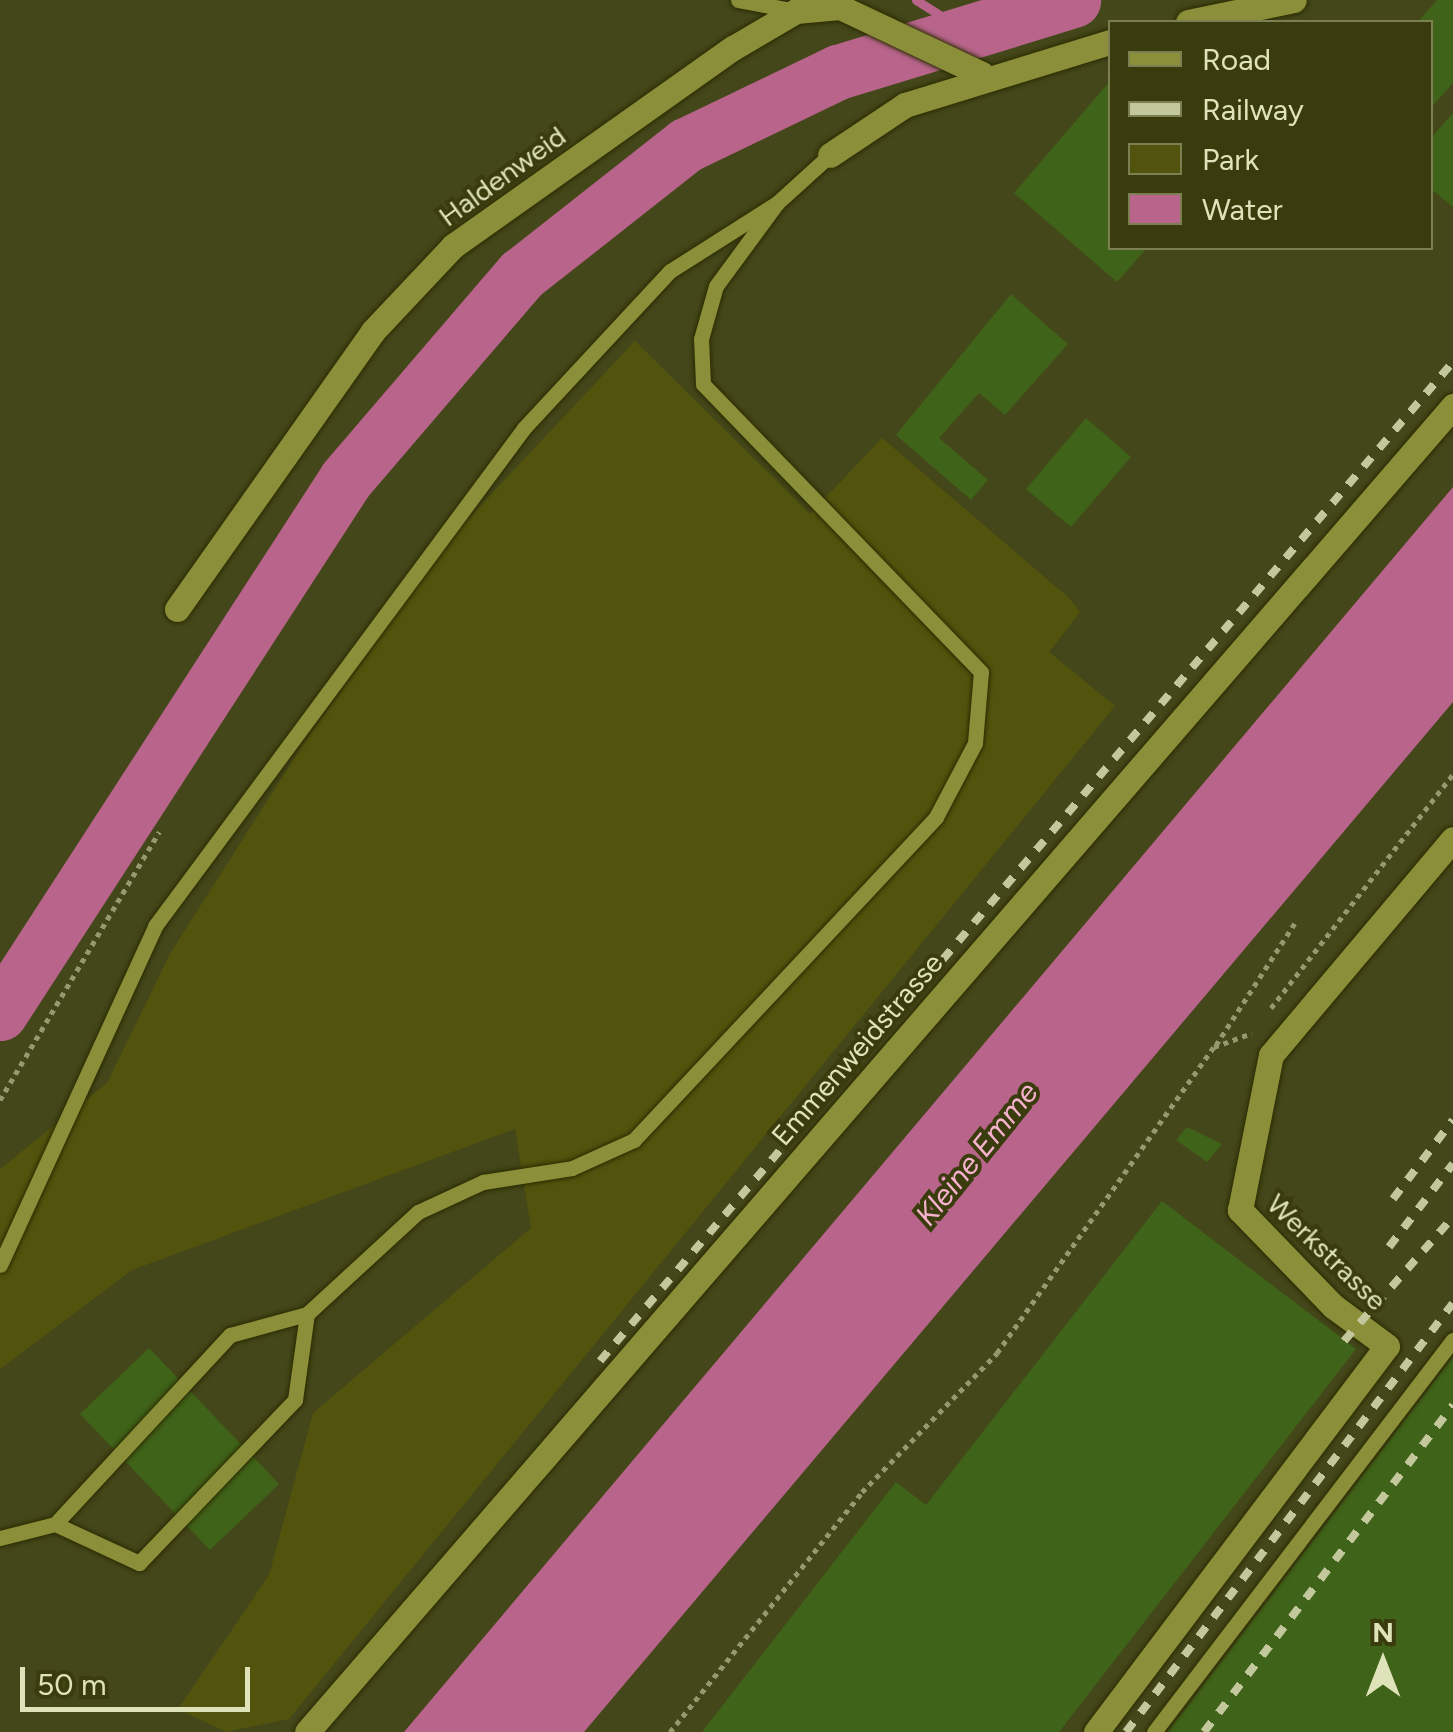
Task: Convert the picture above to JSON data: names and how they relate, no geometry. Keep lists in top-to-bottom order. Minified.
{"streets":{"street":["Haldenweid","Emmenweidstrasse","Werkstrasse"]},"water":["Kleine Emme"],"legend":["Road","Railway","Park","Water"],"scale_bar":"50 m","north":"top"}
